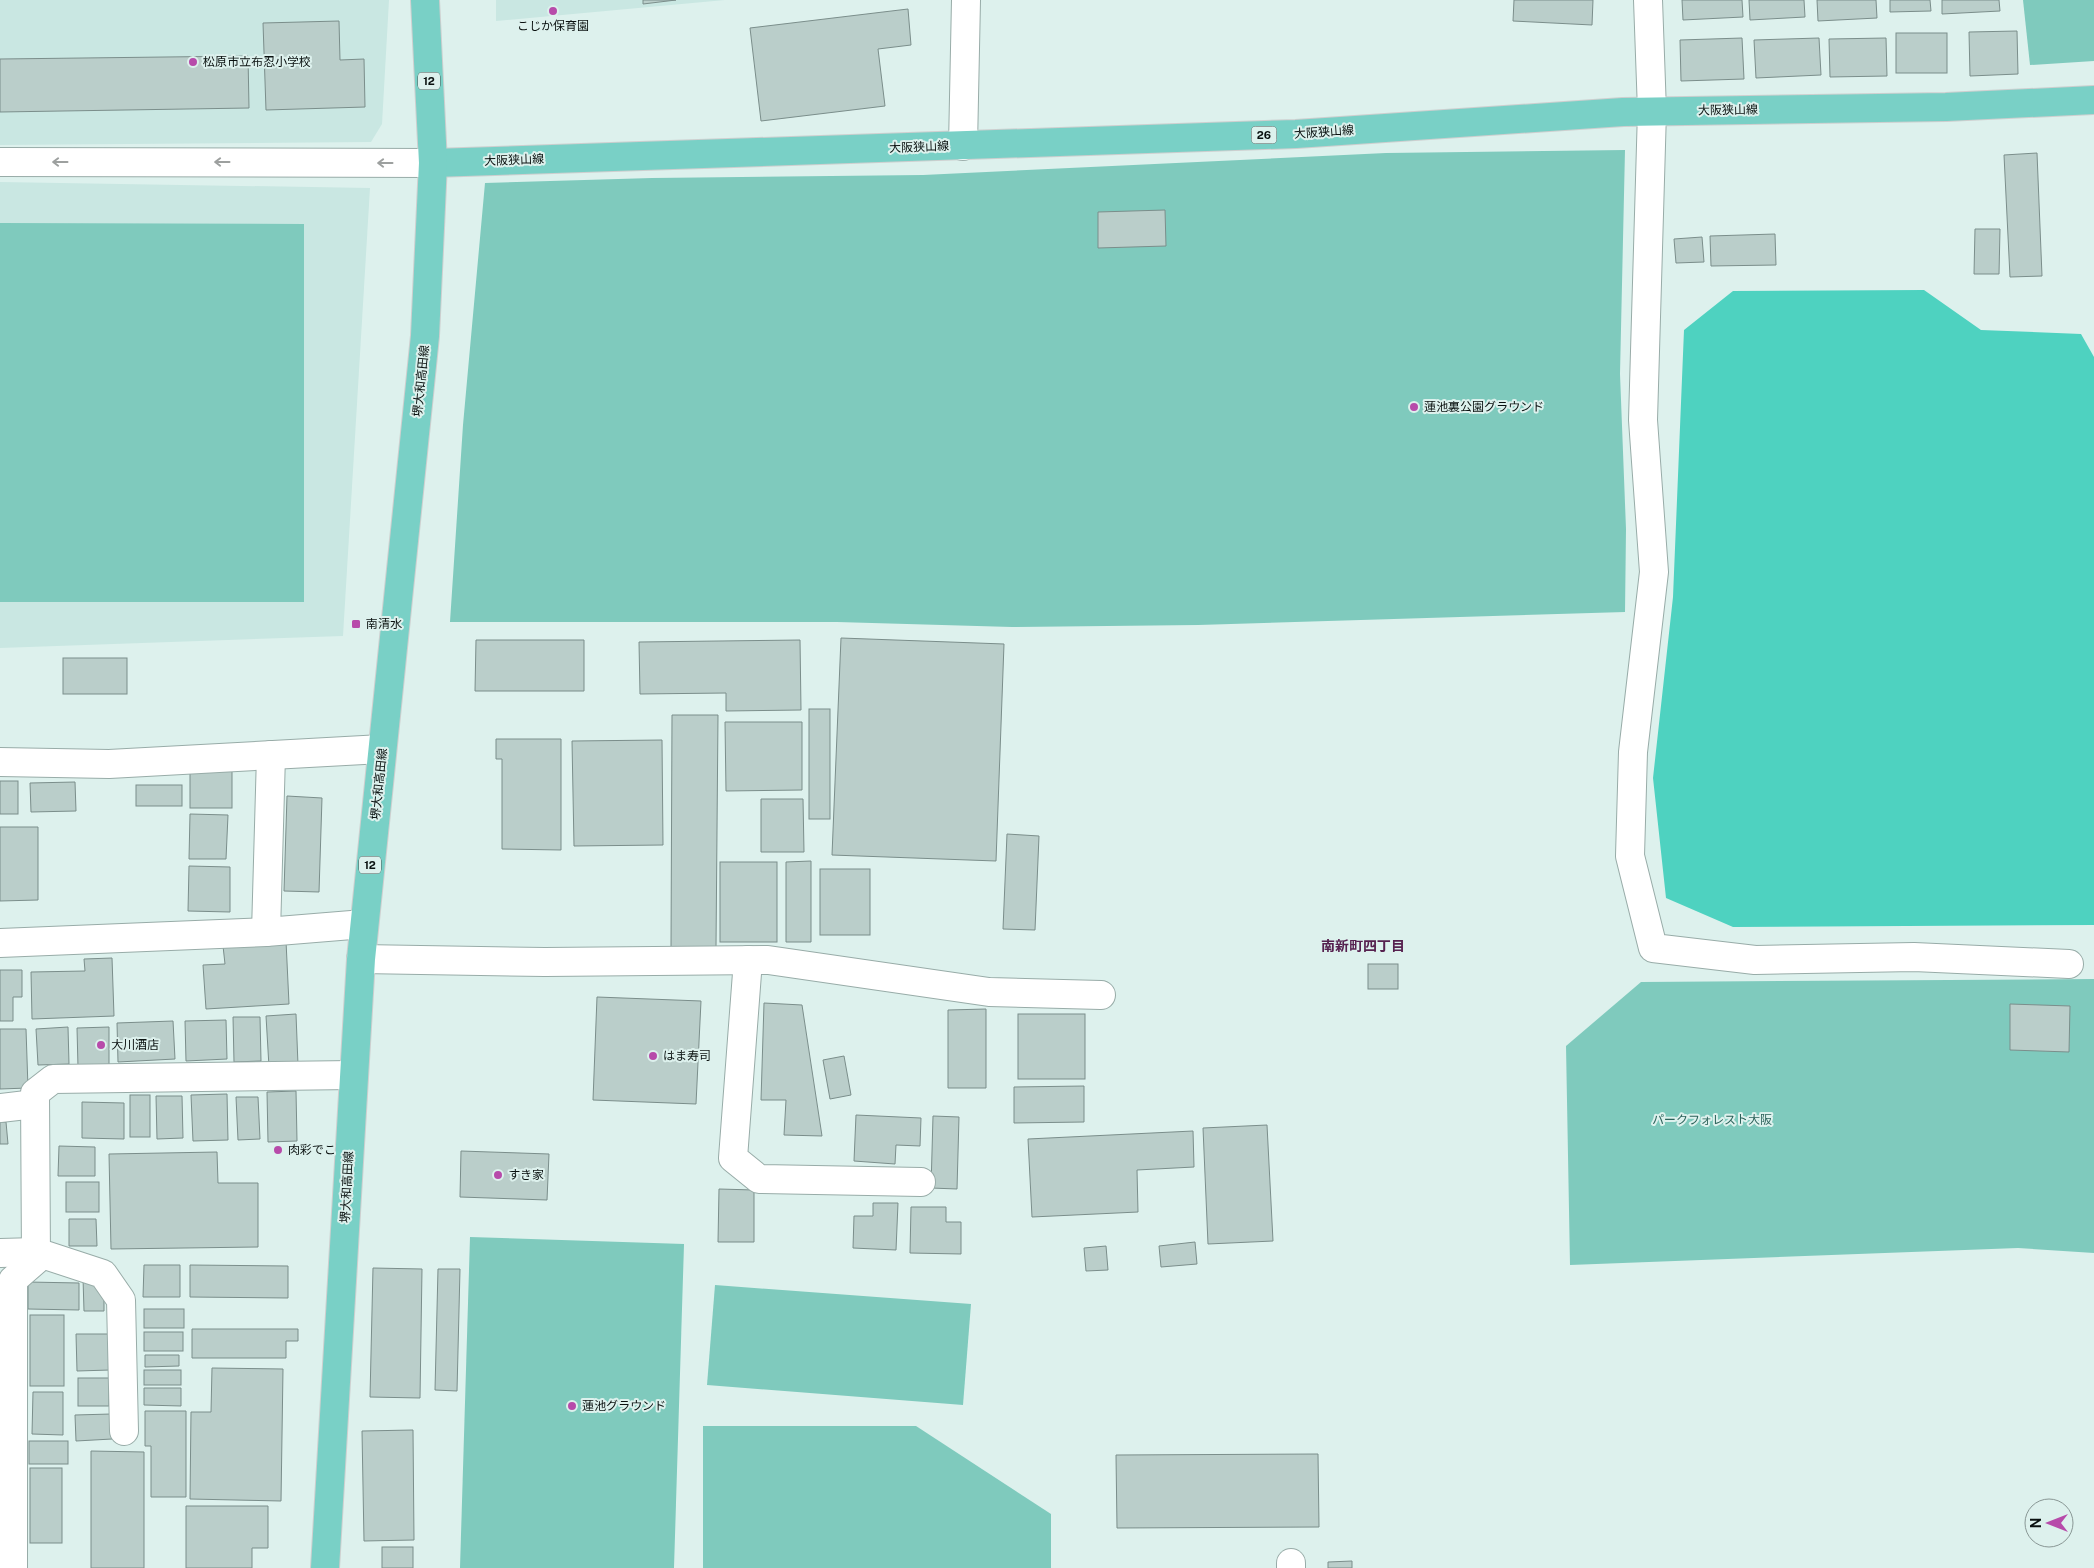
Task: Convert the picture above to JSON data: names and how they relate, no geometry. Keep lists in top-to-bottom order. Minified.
{"streets":{"main road":["12","大阪狭山線","26","堺大和高田線"]},"crossings":[["大阪狭山線","堺大和高田線"]],"districts":["南新町四丁目"],"parks":["パークフォレスト大阪"],"places":{"other":["こじか保育園","松原市立布忍小学校","蓮池裏公園グラウンド","大川酒店","はま寿司","肉彩でこ","すき家","蓮池グラウンド"],"transit":["南清水"]},"north":"left"}
